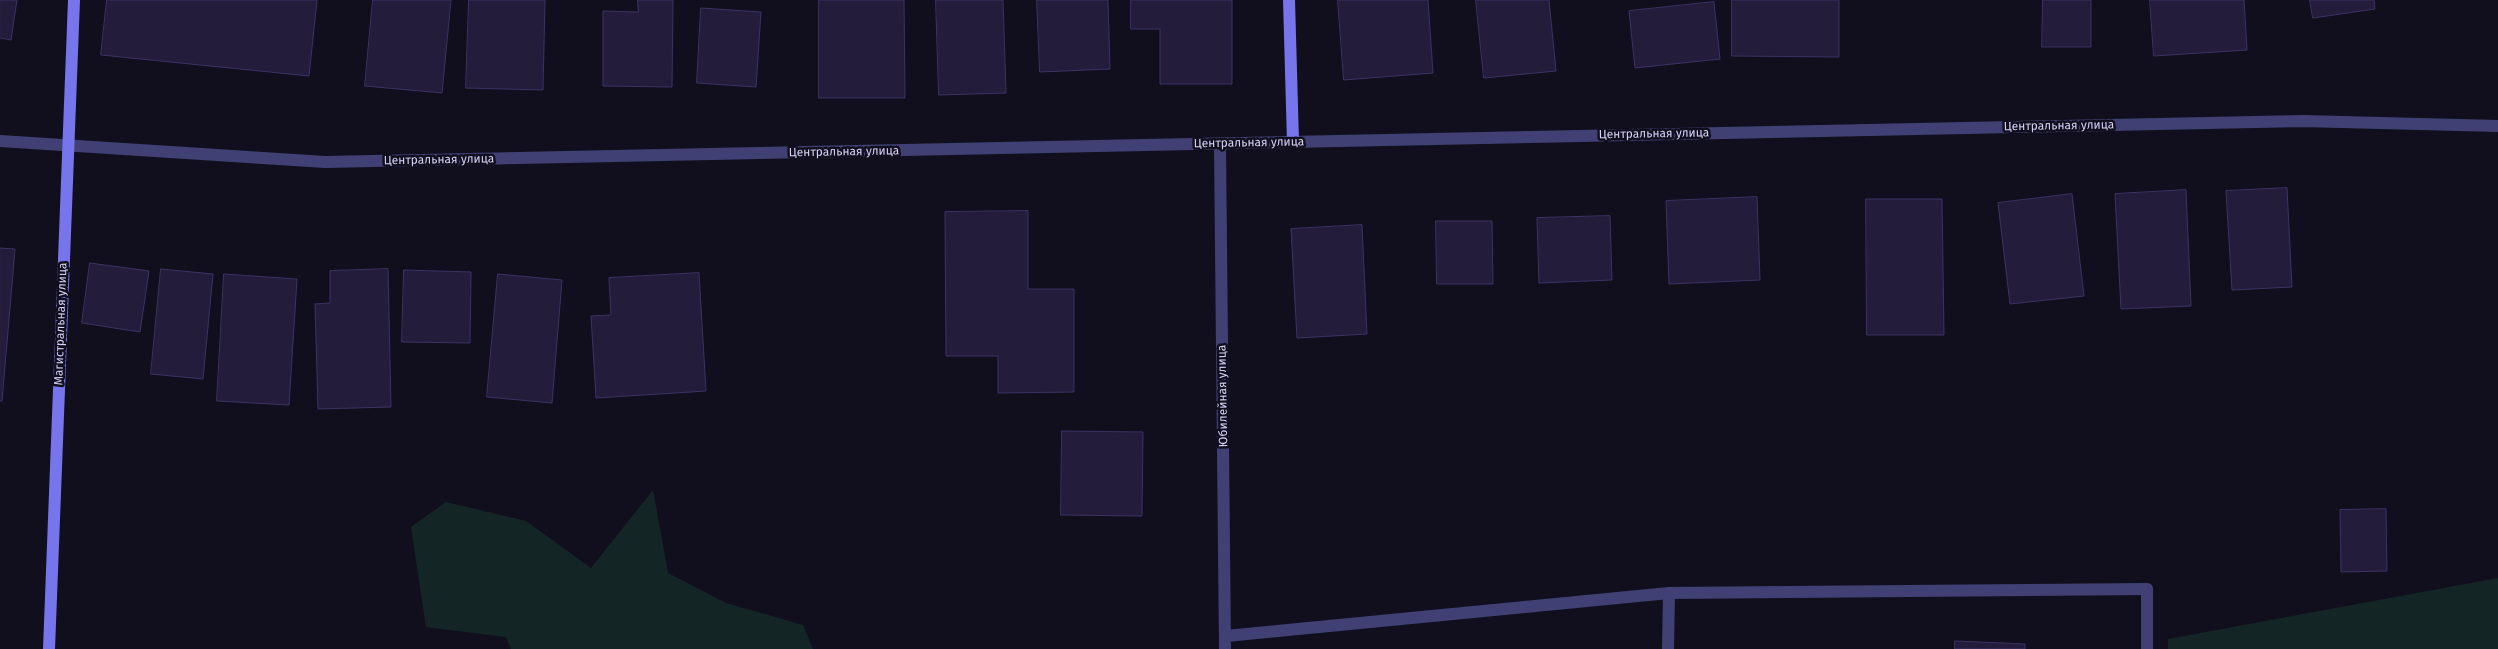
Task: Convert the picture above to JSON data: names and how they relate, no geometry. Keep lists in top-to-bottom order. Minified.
{"streets":{"street":["Центральная улица","Магистральная улица","Юбилейная улица"]},"crossings":[["Центральная улица","Магистральная улица"],["Центральная улица","Юбилейная улица"]]}
